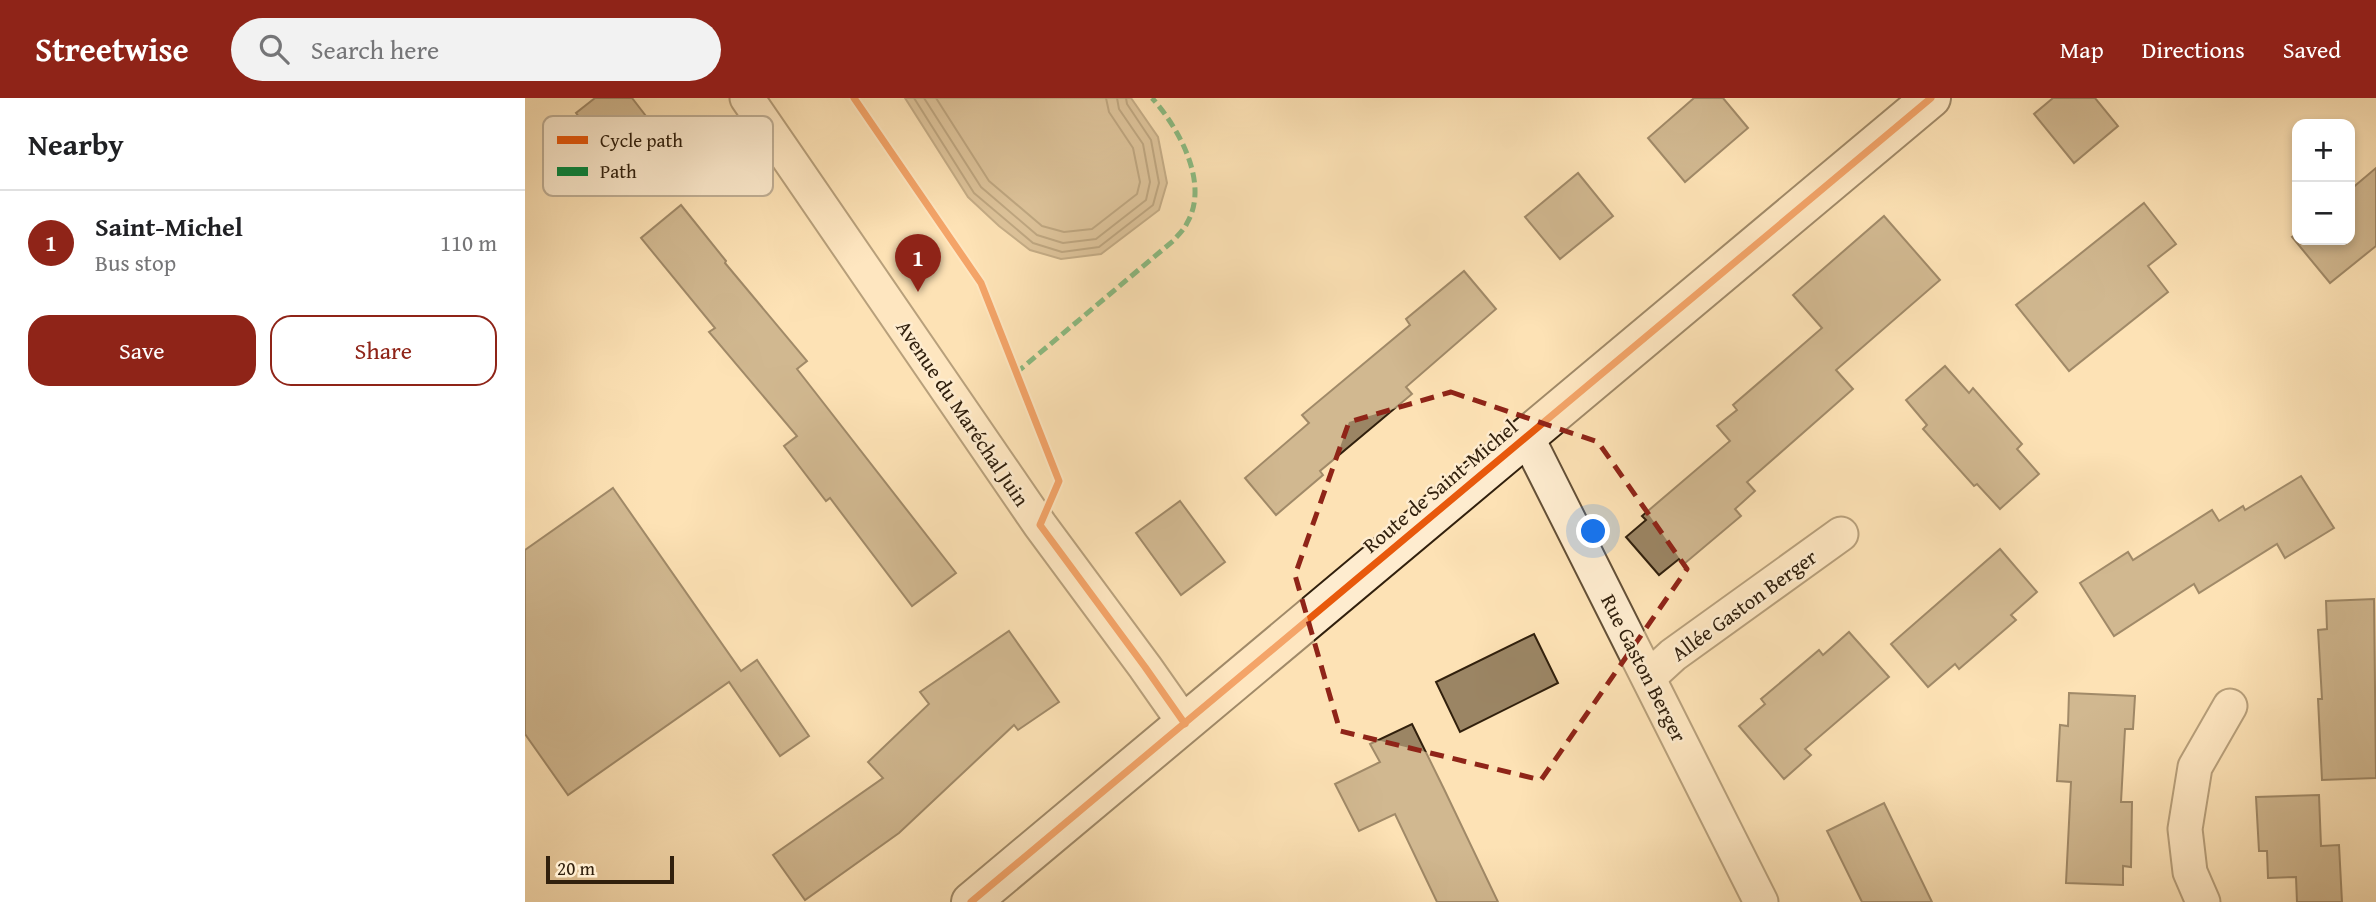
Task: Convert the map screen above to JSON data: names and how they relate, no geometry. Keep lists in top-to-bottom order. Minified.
{"streets":{"street":["Avenue du Maréchal Juin","Route de Saint-Michel","Allée Gaston Berger","Rue Gaston Berger"]},"crossings":[["Avenue du Maréchal Juin","Route de Saint-Michel"],["Route de Saint-Michel","Rue Gaston Berger"],["Allée Gaston Berger","Rue Gaston Berger"]],"legend":["Cycle path","Path"],"scale_bar":"20 m","page":{"header":"Streetwise","search":"Search here","nav":["Map","Directions","Saved"],"heading":"Nearby","map_buttons":["+","−"],"list":[{"mark":"1","name":"Saint-Michel","note":"Bus stop","value":"110 m"}],"pins":"1","buttons":["Save","Share"],"scale":"20 m"}}
